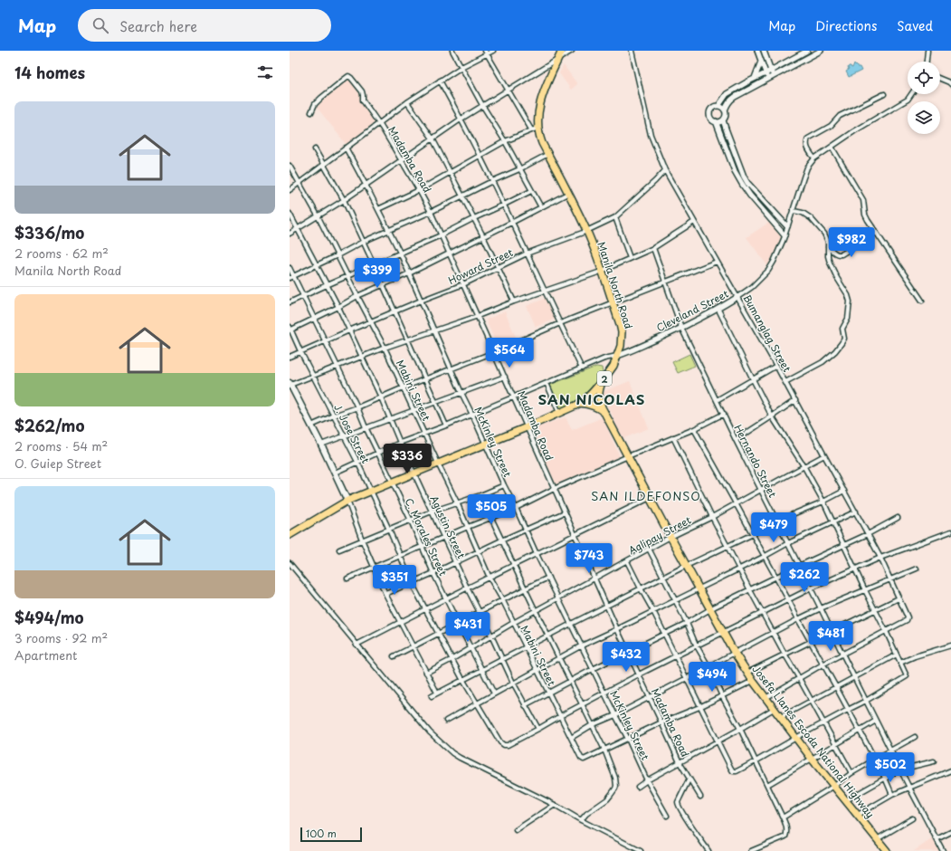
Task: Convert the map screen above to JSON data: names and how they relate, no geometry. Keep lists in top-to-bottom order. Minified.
{"streets":{"main road":["Manila North Road","2","Josefa Llanes Escoda National Highway"],"street":["Madamba Road","Howard Street","Cleveland Street","Bumanglag Street","Mabini Street","J. Jose Street","McKinley Street","Hernando Street","Agustin Street","Aglipay Street","C. Morales Street"]},"crossings":[["Madamba Road","Howard Street"],["Madamba Road","Manila North Road"],["Madamba Road","Aglipay Street"],["Howard Street","Manila North Road"],["Howard Street","Bumanglag Street"],["Howard Street","Mabini Street"],["Howard Street","J. Jose Street"],["Howard Street","McKinley Street"],["Howard Street","Agustin Street"],["Howard Street","C. Morales Street"],["Manila North Road","Cleveland Street"],["Manila North Road","Mabini Street"],["Manila North Road","J. Jose Street"],["Manila North Road","McKinley Street"],["Manila North Road","Agustin Street"],["Manila North Road","C. Morales Street"],["Manila North Road","Josefa Llanes Escoda National Highway"],["Cleveland Street","Bumanglag Street"],["Cleveland Street","Hernando Street"],["Bumanglag Street","Aglipay Street"],["Mabini Street","Aglipay Street"],["J. Jose Street","Agustin Street"],["J. Jose Street","Aglipay Street"],["McKinley Street","Aglipay Street"],["Hernando Street","Aglipay Street"],["Agustin Street","Aglipay Street"],["Aglipay Street","C. Morales Street"],["Aglipay Street","Josefa Llanes Escoda National Highway"]],"districts":["SAN NICOLAS","SAN ILDEFONSO"],"scale_bar":"100 m","page":{"header":"Map","search":"Search here","nav":["Map","Directions","Saved"],"heading":"14 homes","list":[{"name":"$336/mo","note":"2 rooms · 62 m² · Manila North Road"},{"name":"$262/mo","note":"2 rooms · 54 m² · O. Guiep Street"},{"name":"$494/mo","note":"3 rooms · 92 m² · Apartment"}],"price":["$982","$399","$564","$336","$505","$479","$743","$262","$351","$431","$481","$432","$494","$502"],"scale":"100 m"}}
